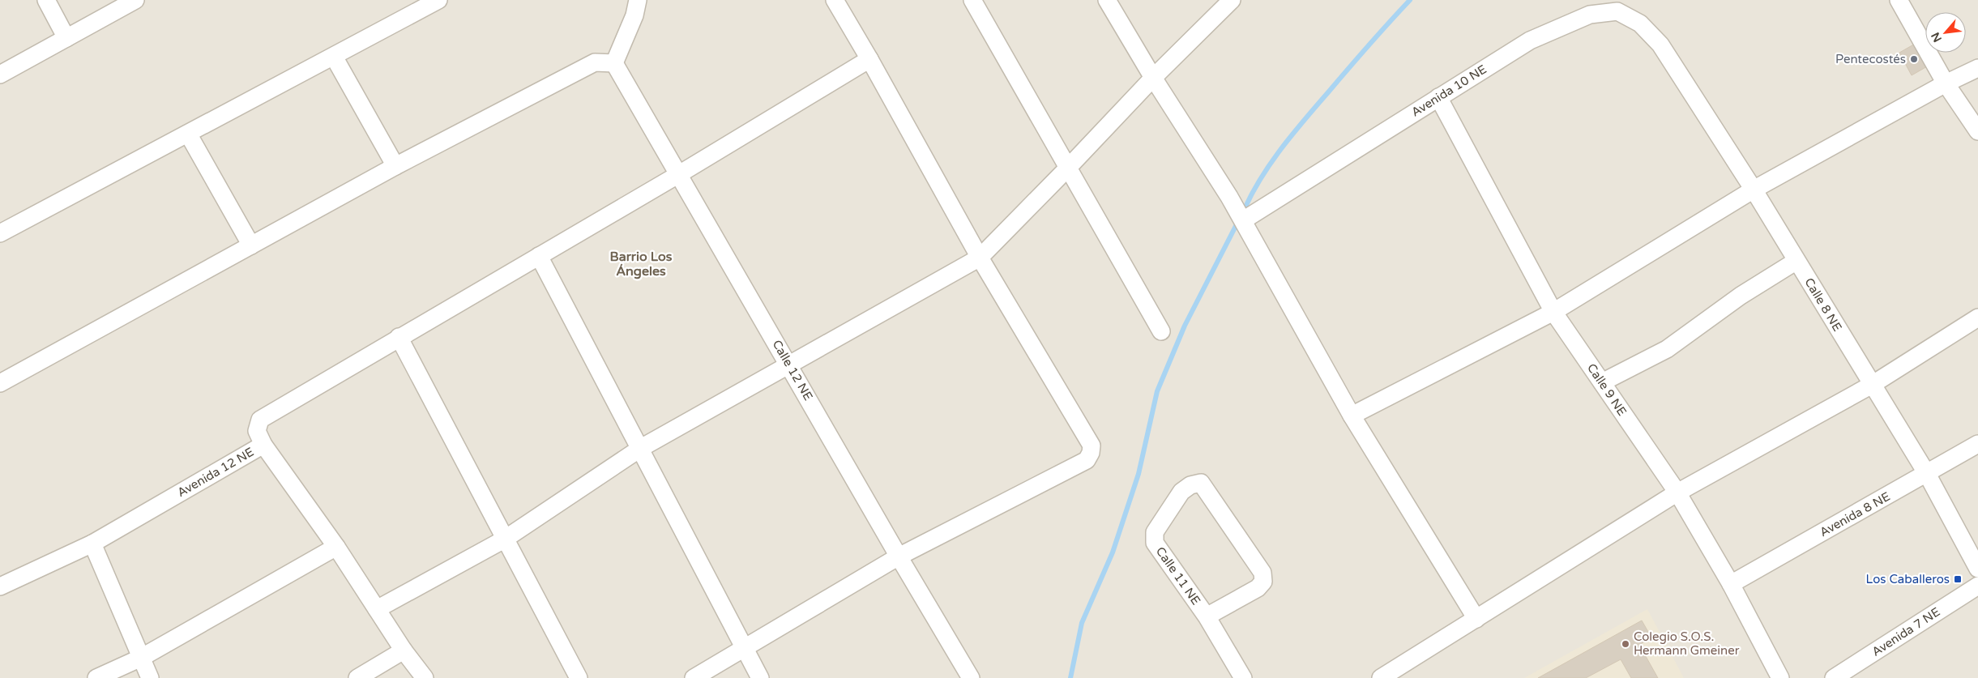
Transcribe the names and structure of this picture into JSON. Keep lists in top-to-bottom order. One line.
{"streets":{"street":["Avenida 10 NE","Calle 8 NE","Calle 12 NE","Calle 9 NE","Avenida 12 NE","Avenida 8 NE","Calle 11 NE","Avenida 7 NE"]},"crossings":[["Avenida 10 NE","Calle 8 NE"],["Avenida 10 NE","Calle 9 NE"],["Calle 8 NE","Avenida 8 NE"],["Calle 12 NE","Avenida 12 NE"],["Calle 9 NE","Avenida 8 NE"]],"districts":["Barrio Los Ángeles"],"places":{"other":["Pentecostés","Colegio S.O.S. Hermann Gmeiner"],"transit":["Los Caballeros"]},"north":"bottom left"}
